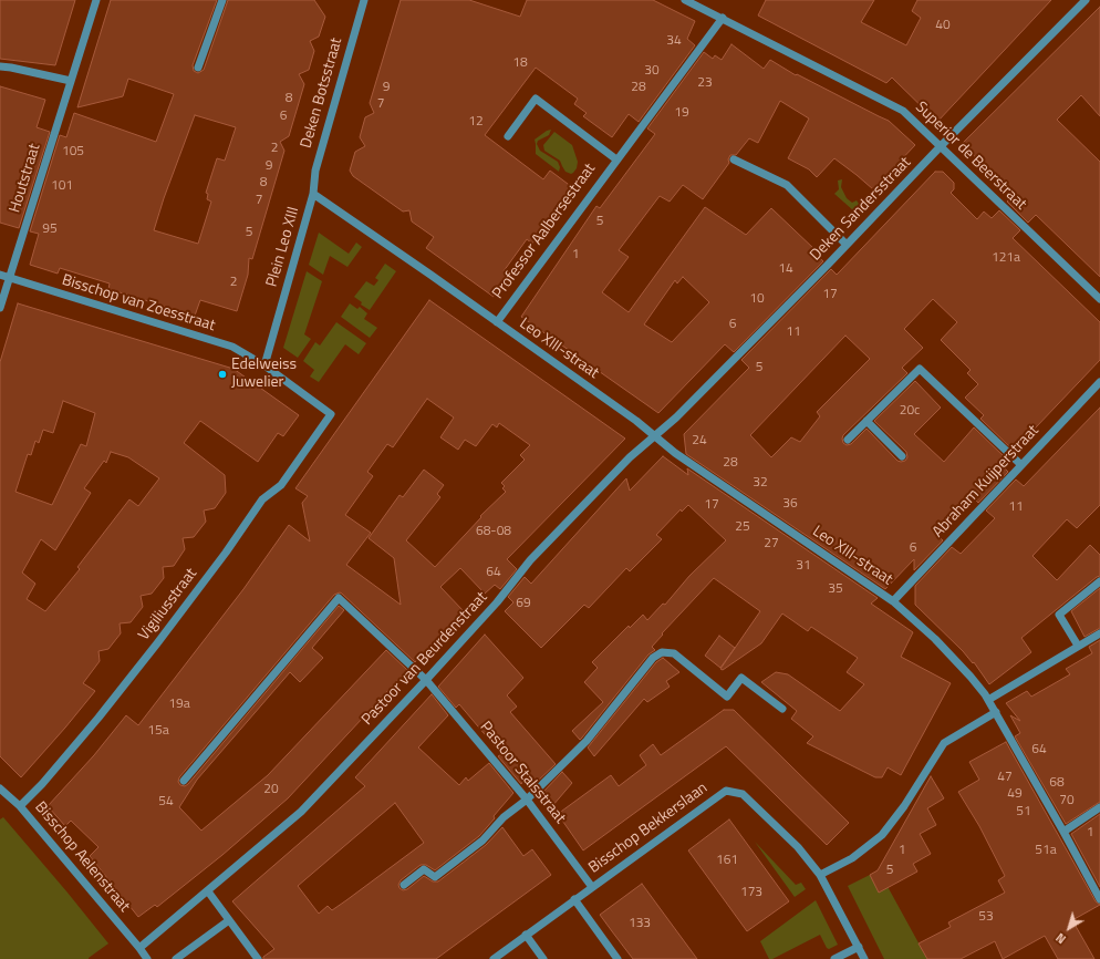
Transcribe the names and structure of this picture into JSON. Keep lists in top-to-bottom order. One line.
{"streets":{"street":["Deken Botsstraat","Superior de Beerstraat","Houtstraat","Deken Sandersstraat","Professor Aalbersestraat","Plein Leo XIII","Bisschop van Zoesstraat","Leo XIII-straat","Abraham Kuijperstraat","Vigiliusstraat","Pastoor van Beurdenstraat","Pastoor Stalsstraat","Bisschop Bekkerslaan","Bisschop Aelenstraat"]},"crossings":[["Deken Botsstraat","Plein Leo XIII"],["Superior de Beerstraat","Deken Sandersstraat"],["Superior de Beerstraat","Professor Aalbersestraat"],["Houtstraat","Bisschop van Zoesstraat"],["Deken Sandersstraat","Leo XIII-straat"],["Deken Sandersstraat","Pastoor van Beurdenstraat"],["Professor Aalbersestraat","Leo XIII-straat"],["Plein Leo XIII","Bisschop van Zoesstraat"],["Plein Leo XIII","Leo XIII-straat"],["Plein Leo XIII","Vigiliusstraat"],["Bisschop van Zoesstraat","Vigiliusstraat"],["Leo XIII-straat","Abraham Kuijperstraat"],["Leo XIII-straat","Pastoor van Beurdenstraat"],["Vigiliusstraat","Bisschop Aelenstraat"],["Pastoor van Beurdenstraat","Pastoor Stalsstraat"],["Pastoor van Beurdenstraat","Bisschop Aelenstraat"],["Pastoor Stalsstraat","Bisschop Bekkerslaan"]],"places":["Edelweiss Juwelier"],"house_numbers":["40","34","18","30","23","9","28","8","7","19","6","12","2","105","9","8","101","7","5","95","5","1","121a","14","2","17","10","6","11","5","20c","24","28","32","36","17","11","25","68-08","27","6","31","64","35","69","19a","15a","64","47","68","20","49","70","54","51","1","1","51a","161","5","173","53","133"],"north":"bottom left"}
